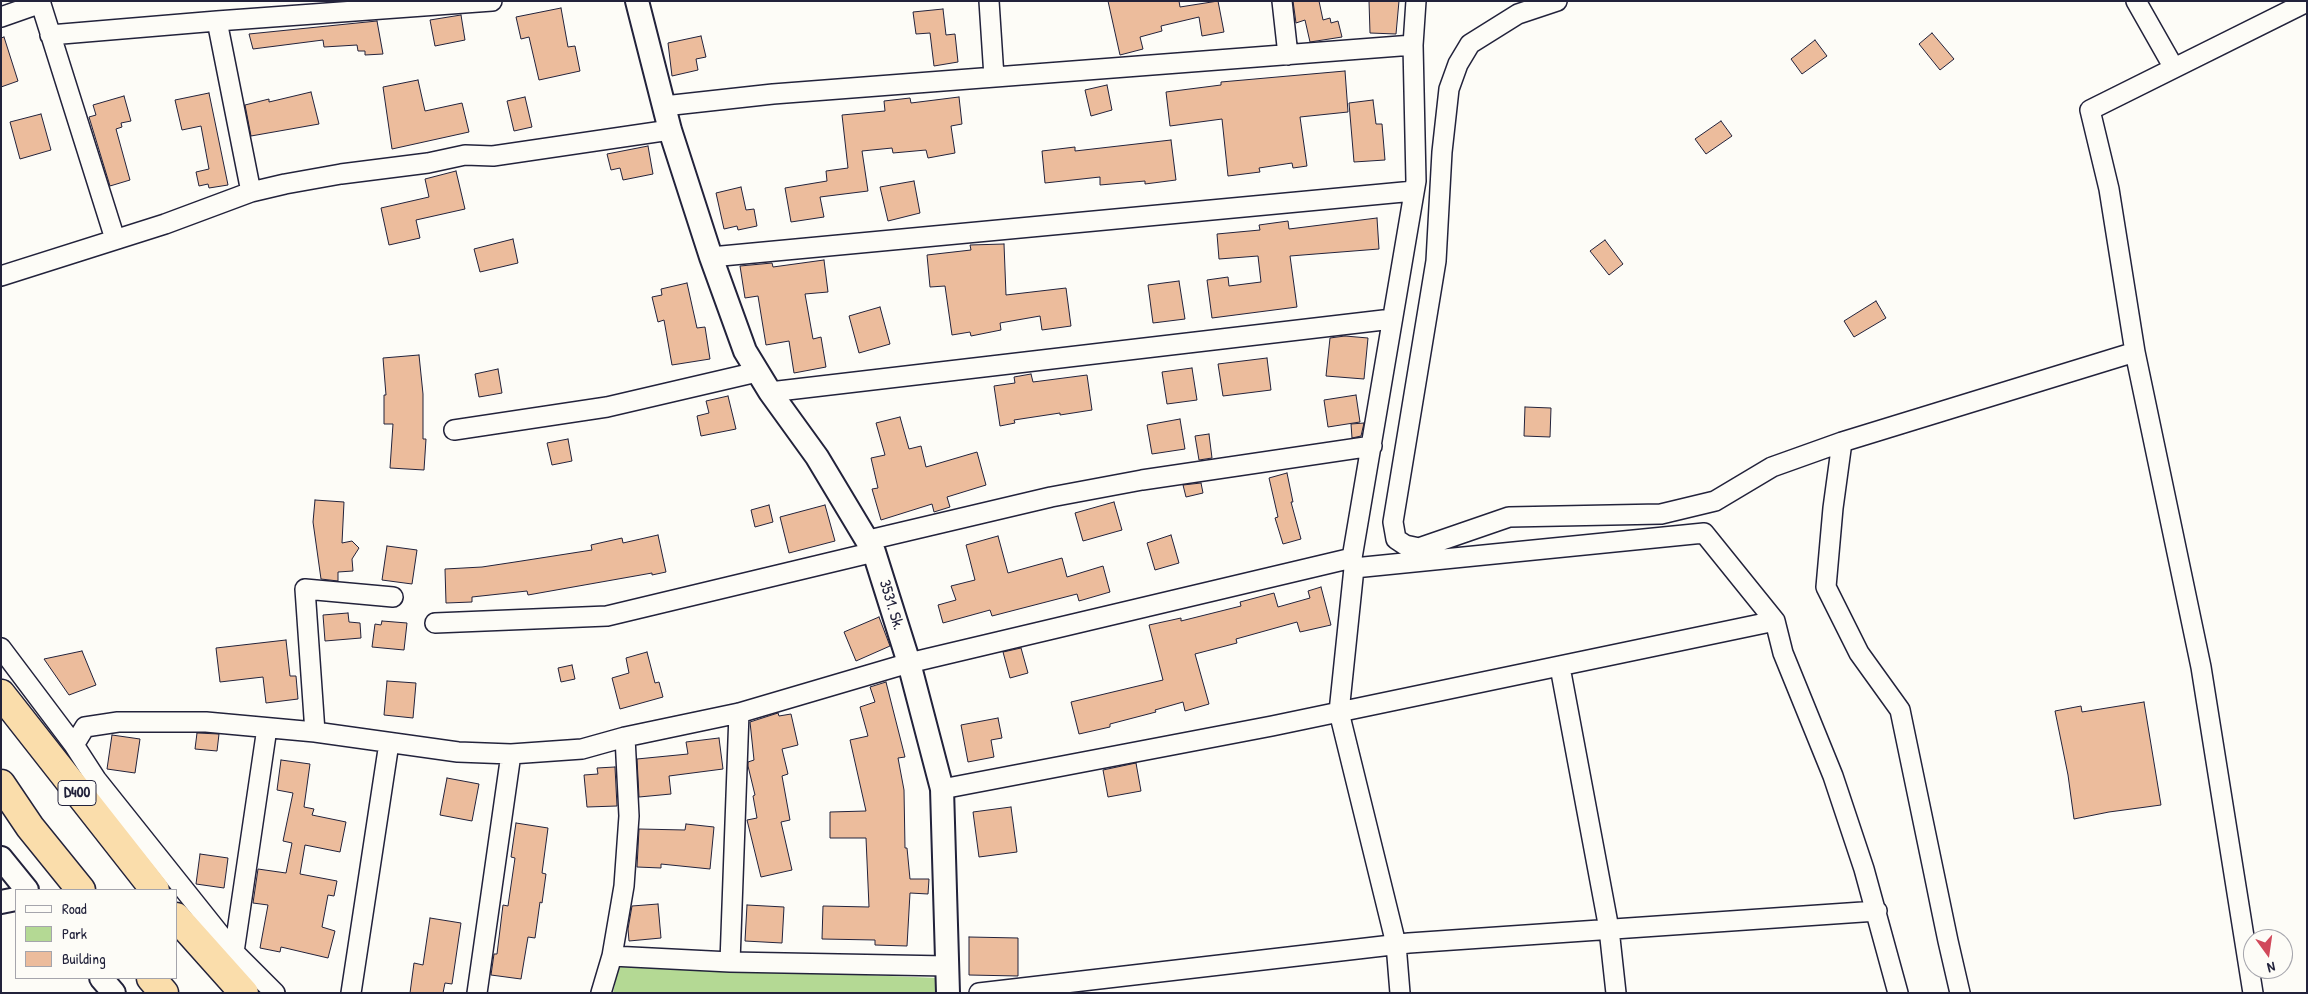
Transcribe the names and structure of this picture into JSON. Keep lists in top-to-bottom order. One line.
{"streets":{"highway":["D400"],"street":["3531. Sk."]},"legend":["Road","Park","Building"],"north":"bottom"}
